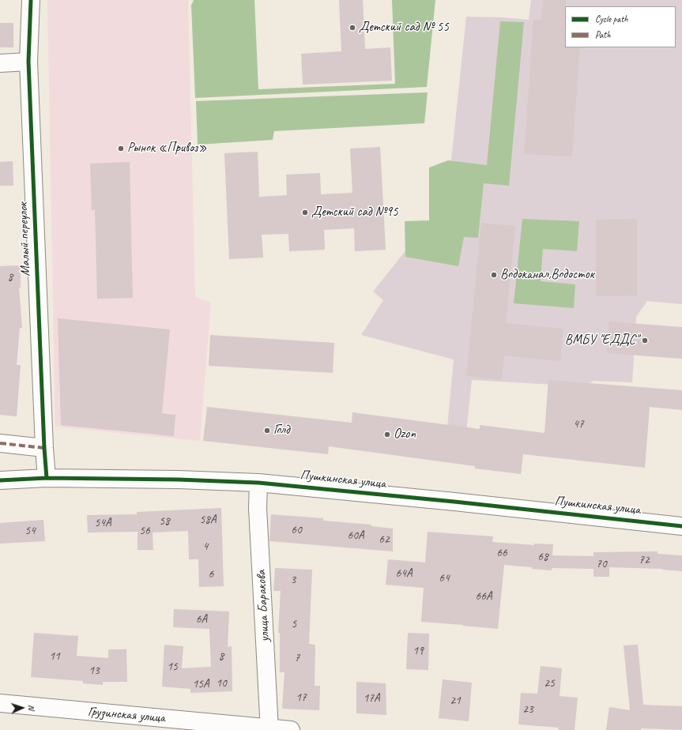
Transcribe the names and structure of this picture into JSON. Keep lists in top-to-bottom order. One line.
{"streets":{"street":["Малый переулок","Пушкинская улица","улица Баракова","Грузинская улица"]},"crossings":[["Малый переулок","Пушкинская улица"],["Пушкинская улица","улица Баракова"],["улица Баракова","Грузинская улица"]],"places":["Детский сад № 55","Рынок «Привоз»","Детский сад №95","Водоканал,Водосток","ВМБУ \"ЕДДС\"","Голд","Ozon"],"house_numbers":["8","47","58А","58","54А","60","54","56","60А","62","4","66","68","72","70","64А","6","64","3","66А","6А","5","19","11","8","7","15","13","10","25","15А","17","17А","21","23"],"legend":["Cycle path","Path"],"north":"right"}
